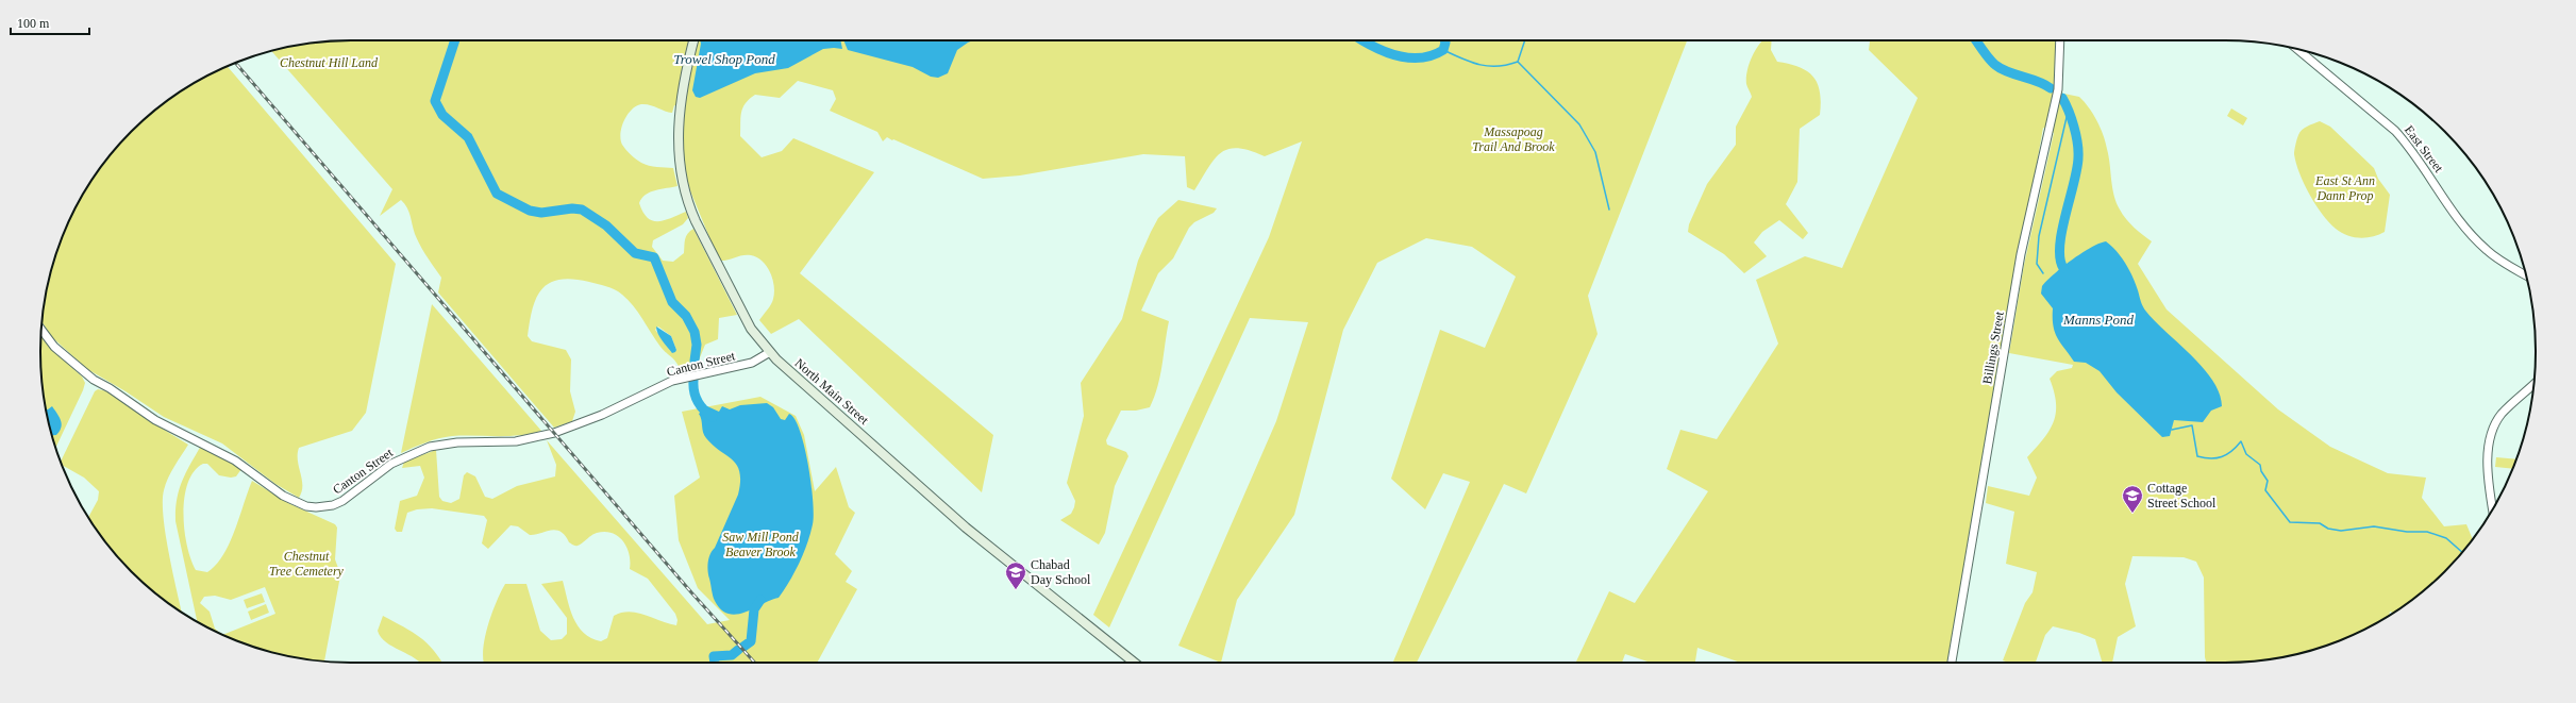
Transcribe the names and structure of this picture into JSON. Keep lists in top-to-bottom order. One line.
{"streets":{"main road":["North Main Street"],"street":["East Street","Billings Street","Canton Street"]},"crossings":[["Canton Street","North Main Street"]],"water":["Trowel Shop Pond","Manns Pond"],"parks":["Chestnut Hill Land","Massapoag Trail And Brook","East St Ann Dann Prop","Saw Mill Pond Beaver Brook","Chestnut Tree Cemetery"],"places":{"school or university":["Cottage Street School","Chabad Day School"]},"scale_bar":"100 m"}
